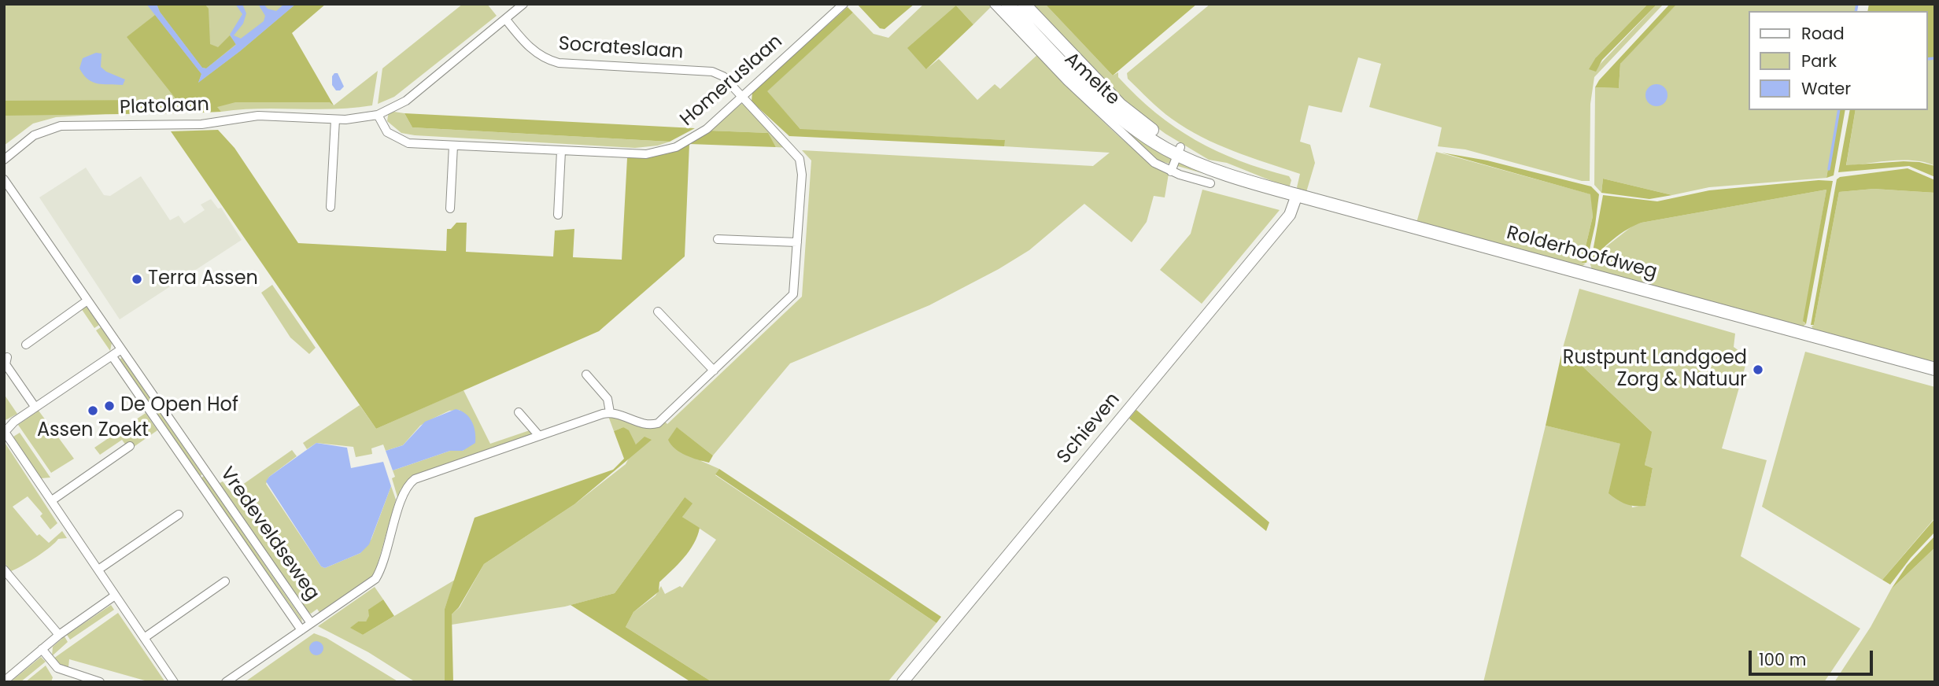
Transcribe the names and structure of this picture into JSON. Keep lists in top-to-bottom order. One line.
{"streets":{"main road":["Rolderhoofdweg"],"street":["Socrateslaan","Amelte","Homeruslaan","Platolaan","Schieven","Vredeveldseweg"]},"crossings":[["Socrateslaan","Homeruslaan"],["Socrateslaan","Platolaan"],["Homeruslaan","Platolaan"],["Rolderhoofdweg","Schieven"]],"places":["Terra Assen","Rustpunt Landgoed Zorg & Natuur","De Open Hof","Assen Zoekt"],"legend":["Road","Park","Water"],"scale_bar":"100 m"}
